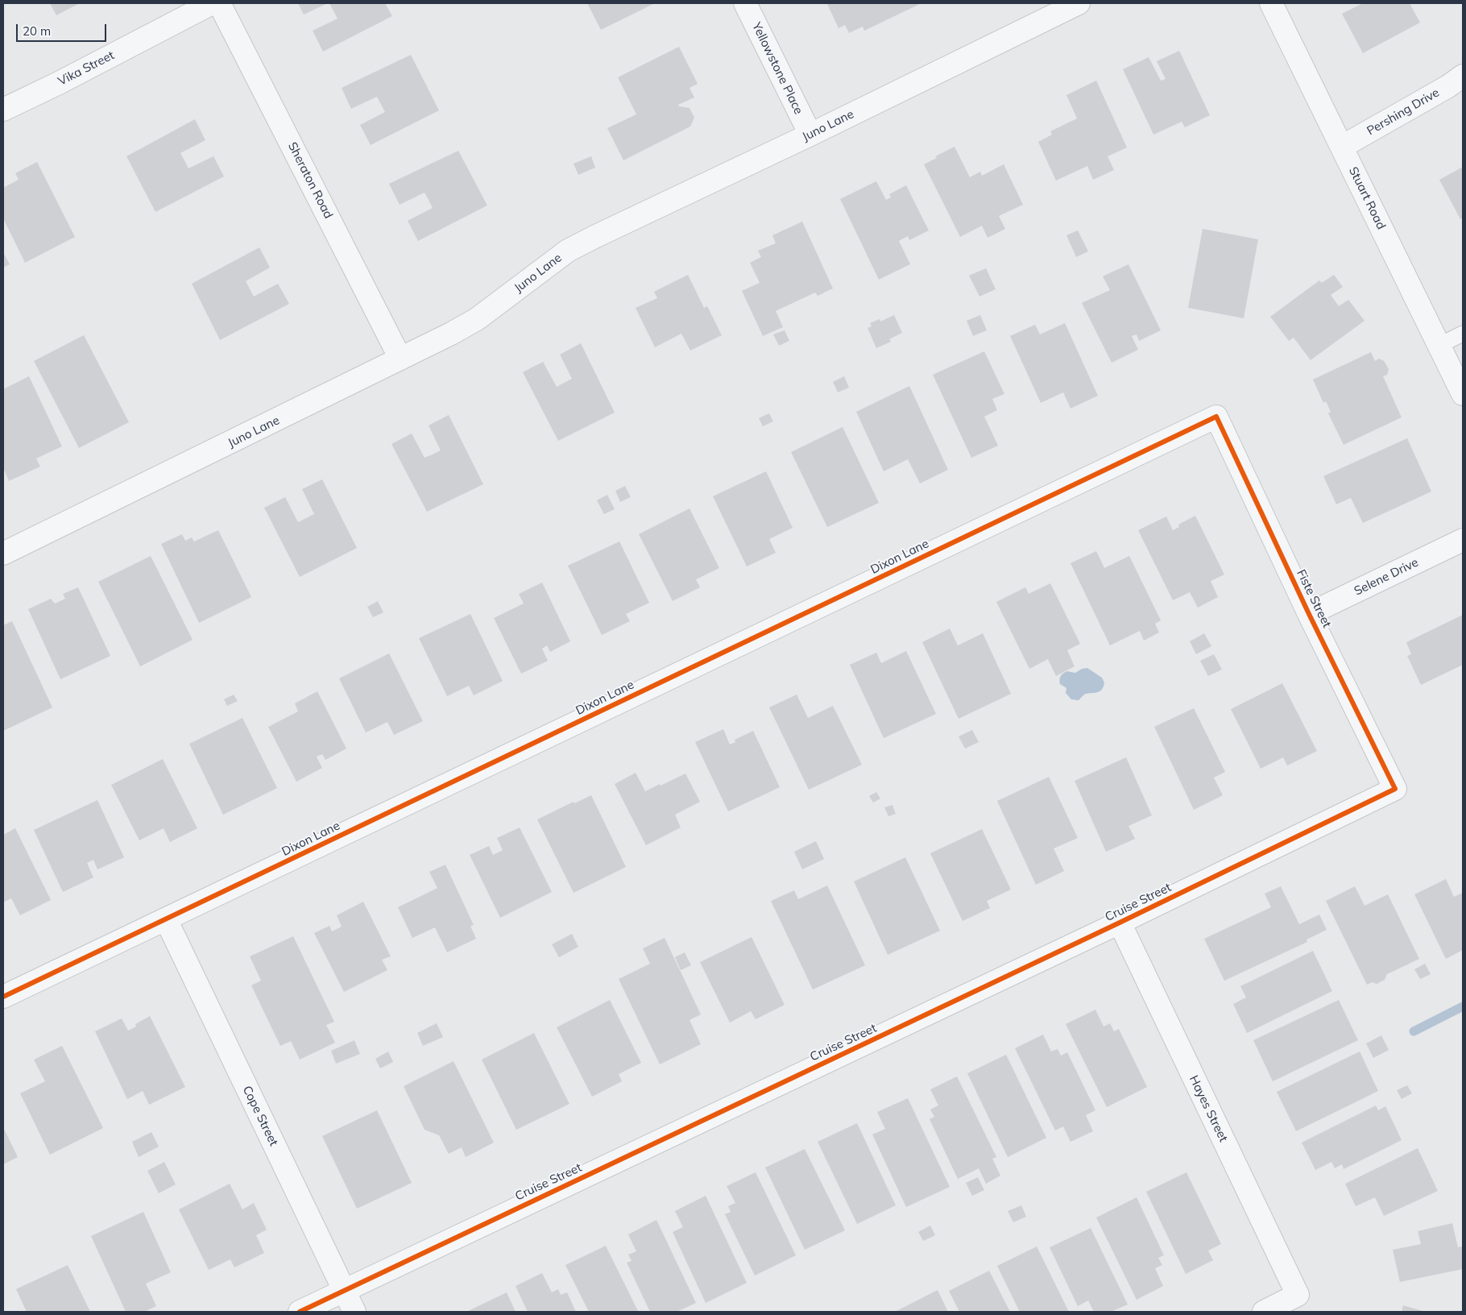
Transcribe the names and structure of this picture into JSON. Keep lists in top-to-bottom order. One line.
{"streets":{"street":["Vika Street","Yellowstone Place","Pershing Drive","Juno Lane","Sheraton Road","Stuart Road","Dixon Lane","Selene Drive","Fiste Street","Cruise Street","Hayes Street","Cope Street"]},"crossings":[["Yellowstone Place","Juno Lane"],["Pershing Drive","Stuart Road"],["Juno Lane","Sheraton Road"],["Dixon Lane","Fiste Street"],["Dixon Lane","Cope Street"],["Selene Drive","Fiste Street"],["Fiste Street","Cruise Street"],["Cruise Street","Hayes Street"],["Cruise Street","Cope Street"]],"scale_bar":"20 m"}
